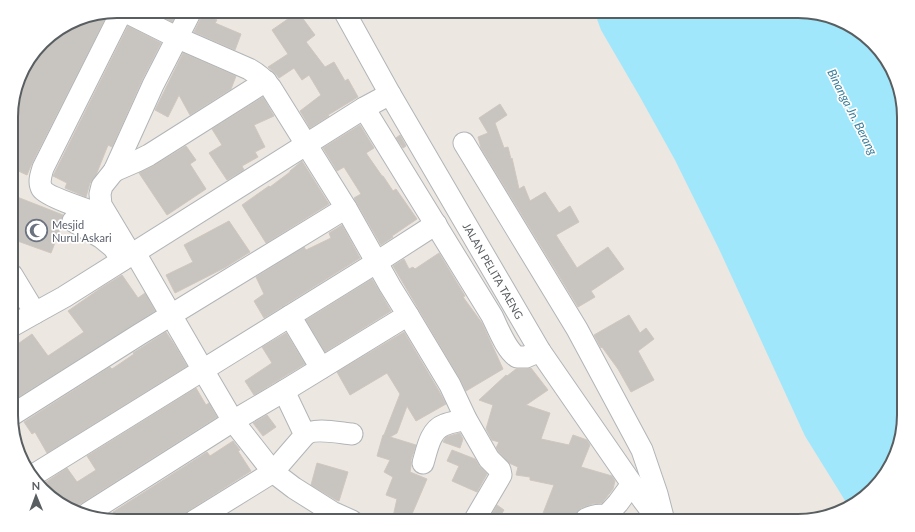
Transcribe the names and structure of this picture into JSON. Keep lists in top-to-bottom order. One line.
{"streets":{"street":["JALAN PELITA TAENG"]},"water":["Binanga Jn. Berang"],"places":{"mosque":["Mesjid Nurul Askari"]},"north":"top"}
